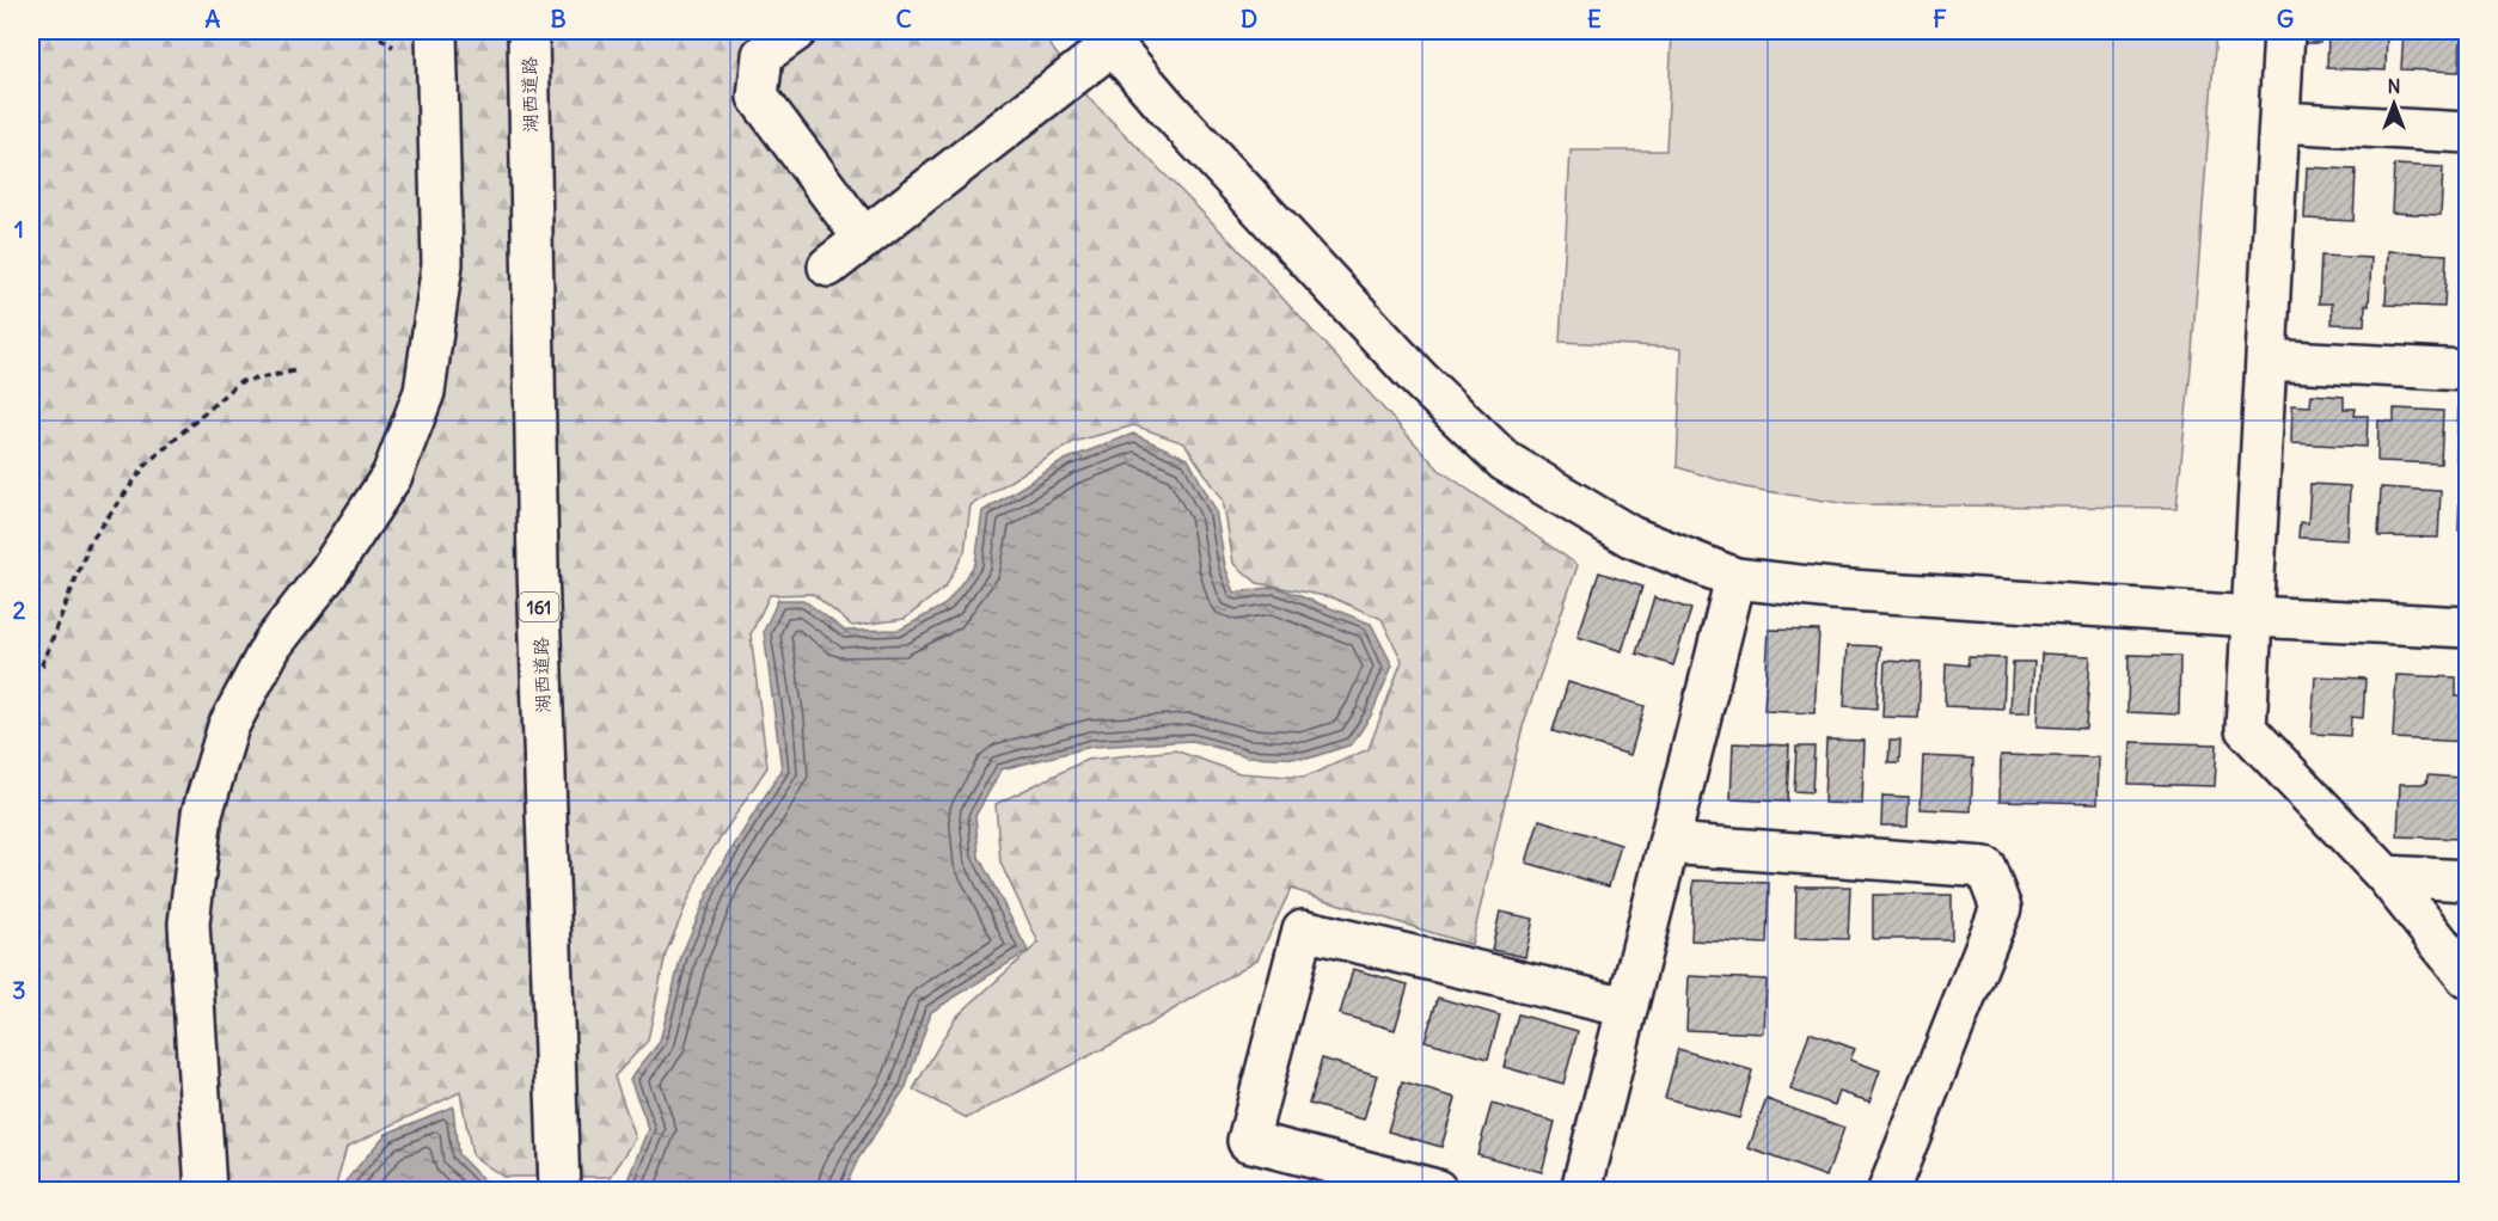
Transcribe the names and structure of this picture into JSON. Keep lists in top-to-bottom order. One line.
{"streets":{"main road":["湖西道路","161"]},"north":"top","grid":{"columns":["A","B","C","D","E","F","G"],"rows":["1","2","3"]}}
